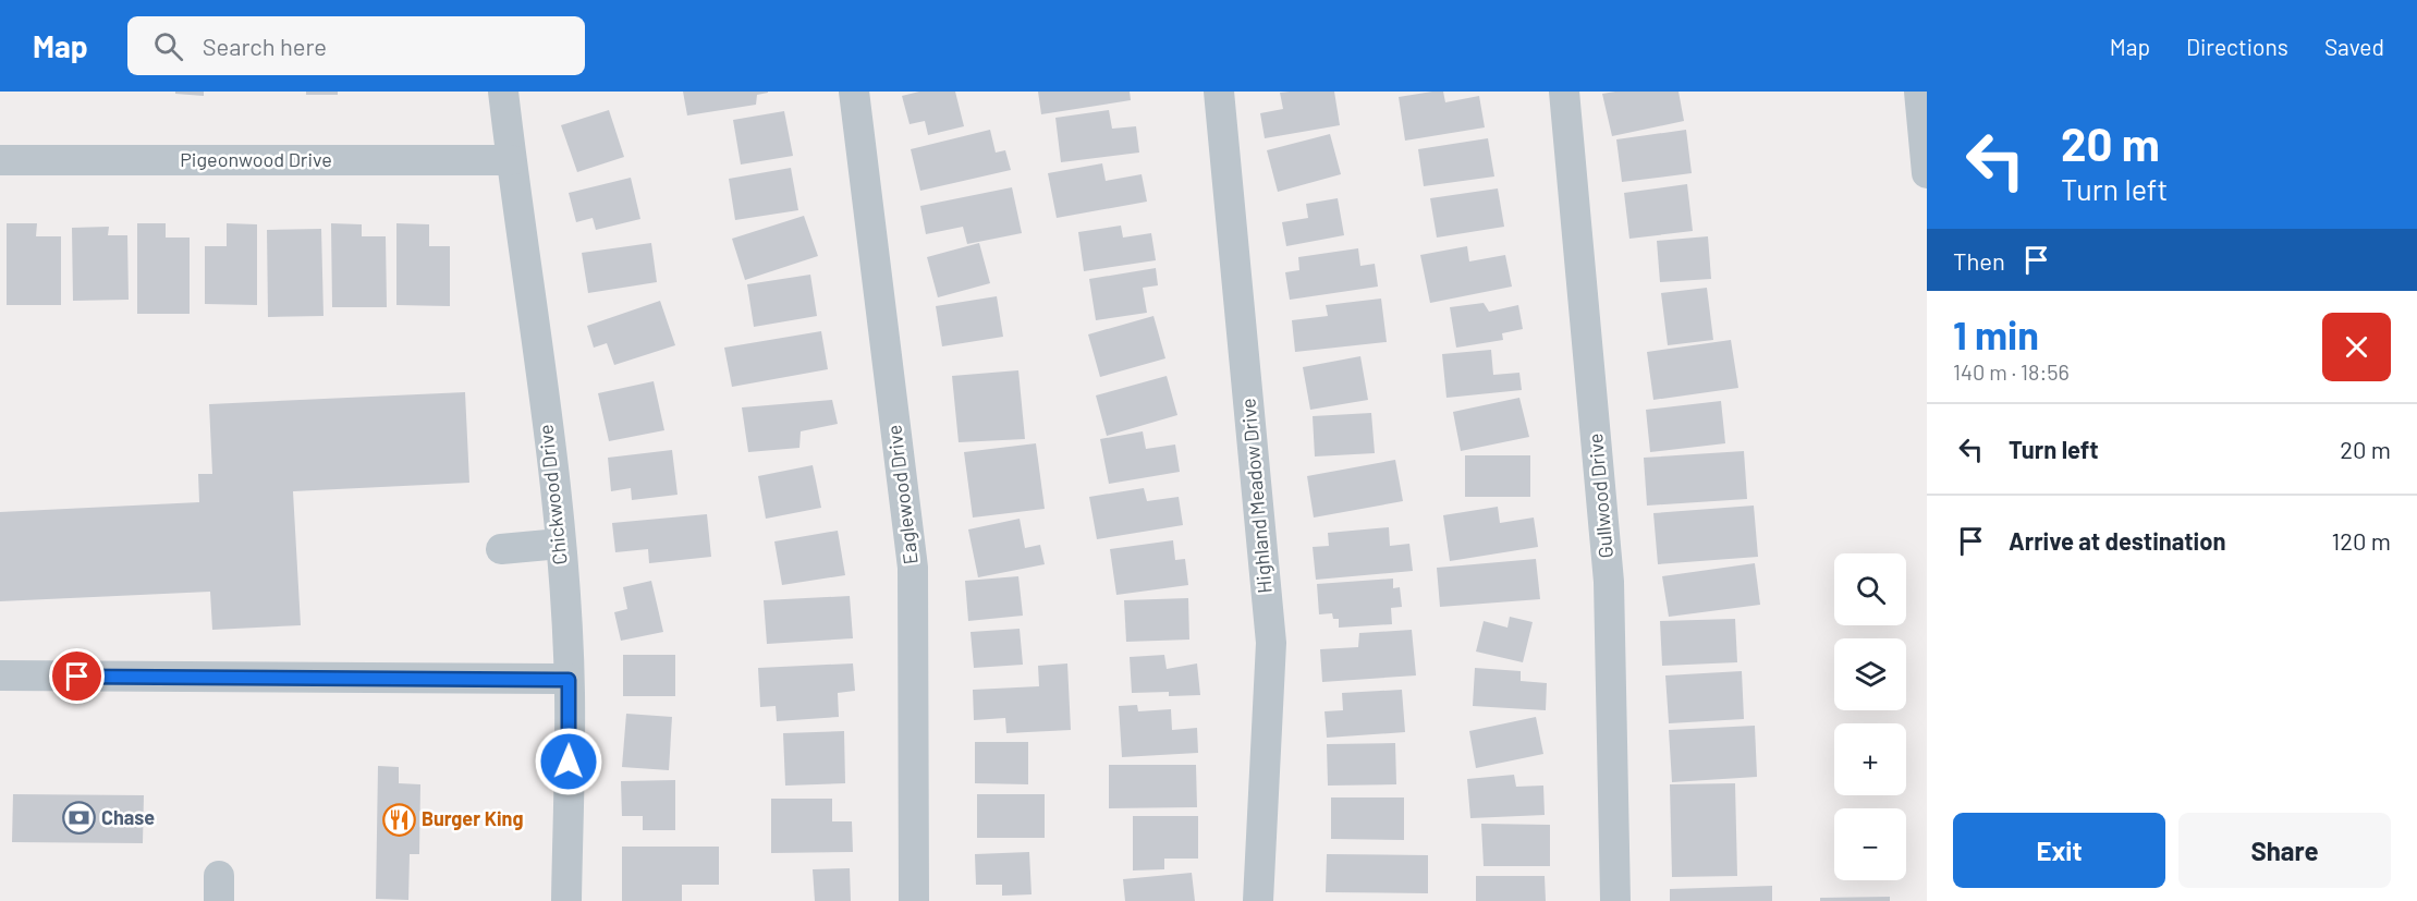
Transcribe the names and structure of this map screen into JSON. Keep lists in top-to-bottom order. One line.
{"streets":{"street":["Pigeonwood Drive","Chickwood Drive","Eaglewood Drive","Highland Meadow Drive","Gullwood Drive"]},"crossings":[["Pigeonwood Drive","Chickwood Drive"]],"places":{"bank":["Chase"],"restaurant":["Burger King"]},"page":{"header":"Map","search":"Search here","nav":["Map","Directions","Saved"],"turn":["20 m","Turn left"],"then":"Then","heading":["1 min","140 m · 18:56"],"list":[{"name":"Turn left","value":"20 m"},{"name":"Arrive at destination","value":"120 m"}],"map_buttons":["+","−"],"buttons":["Exit","Share"]}}
